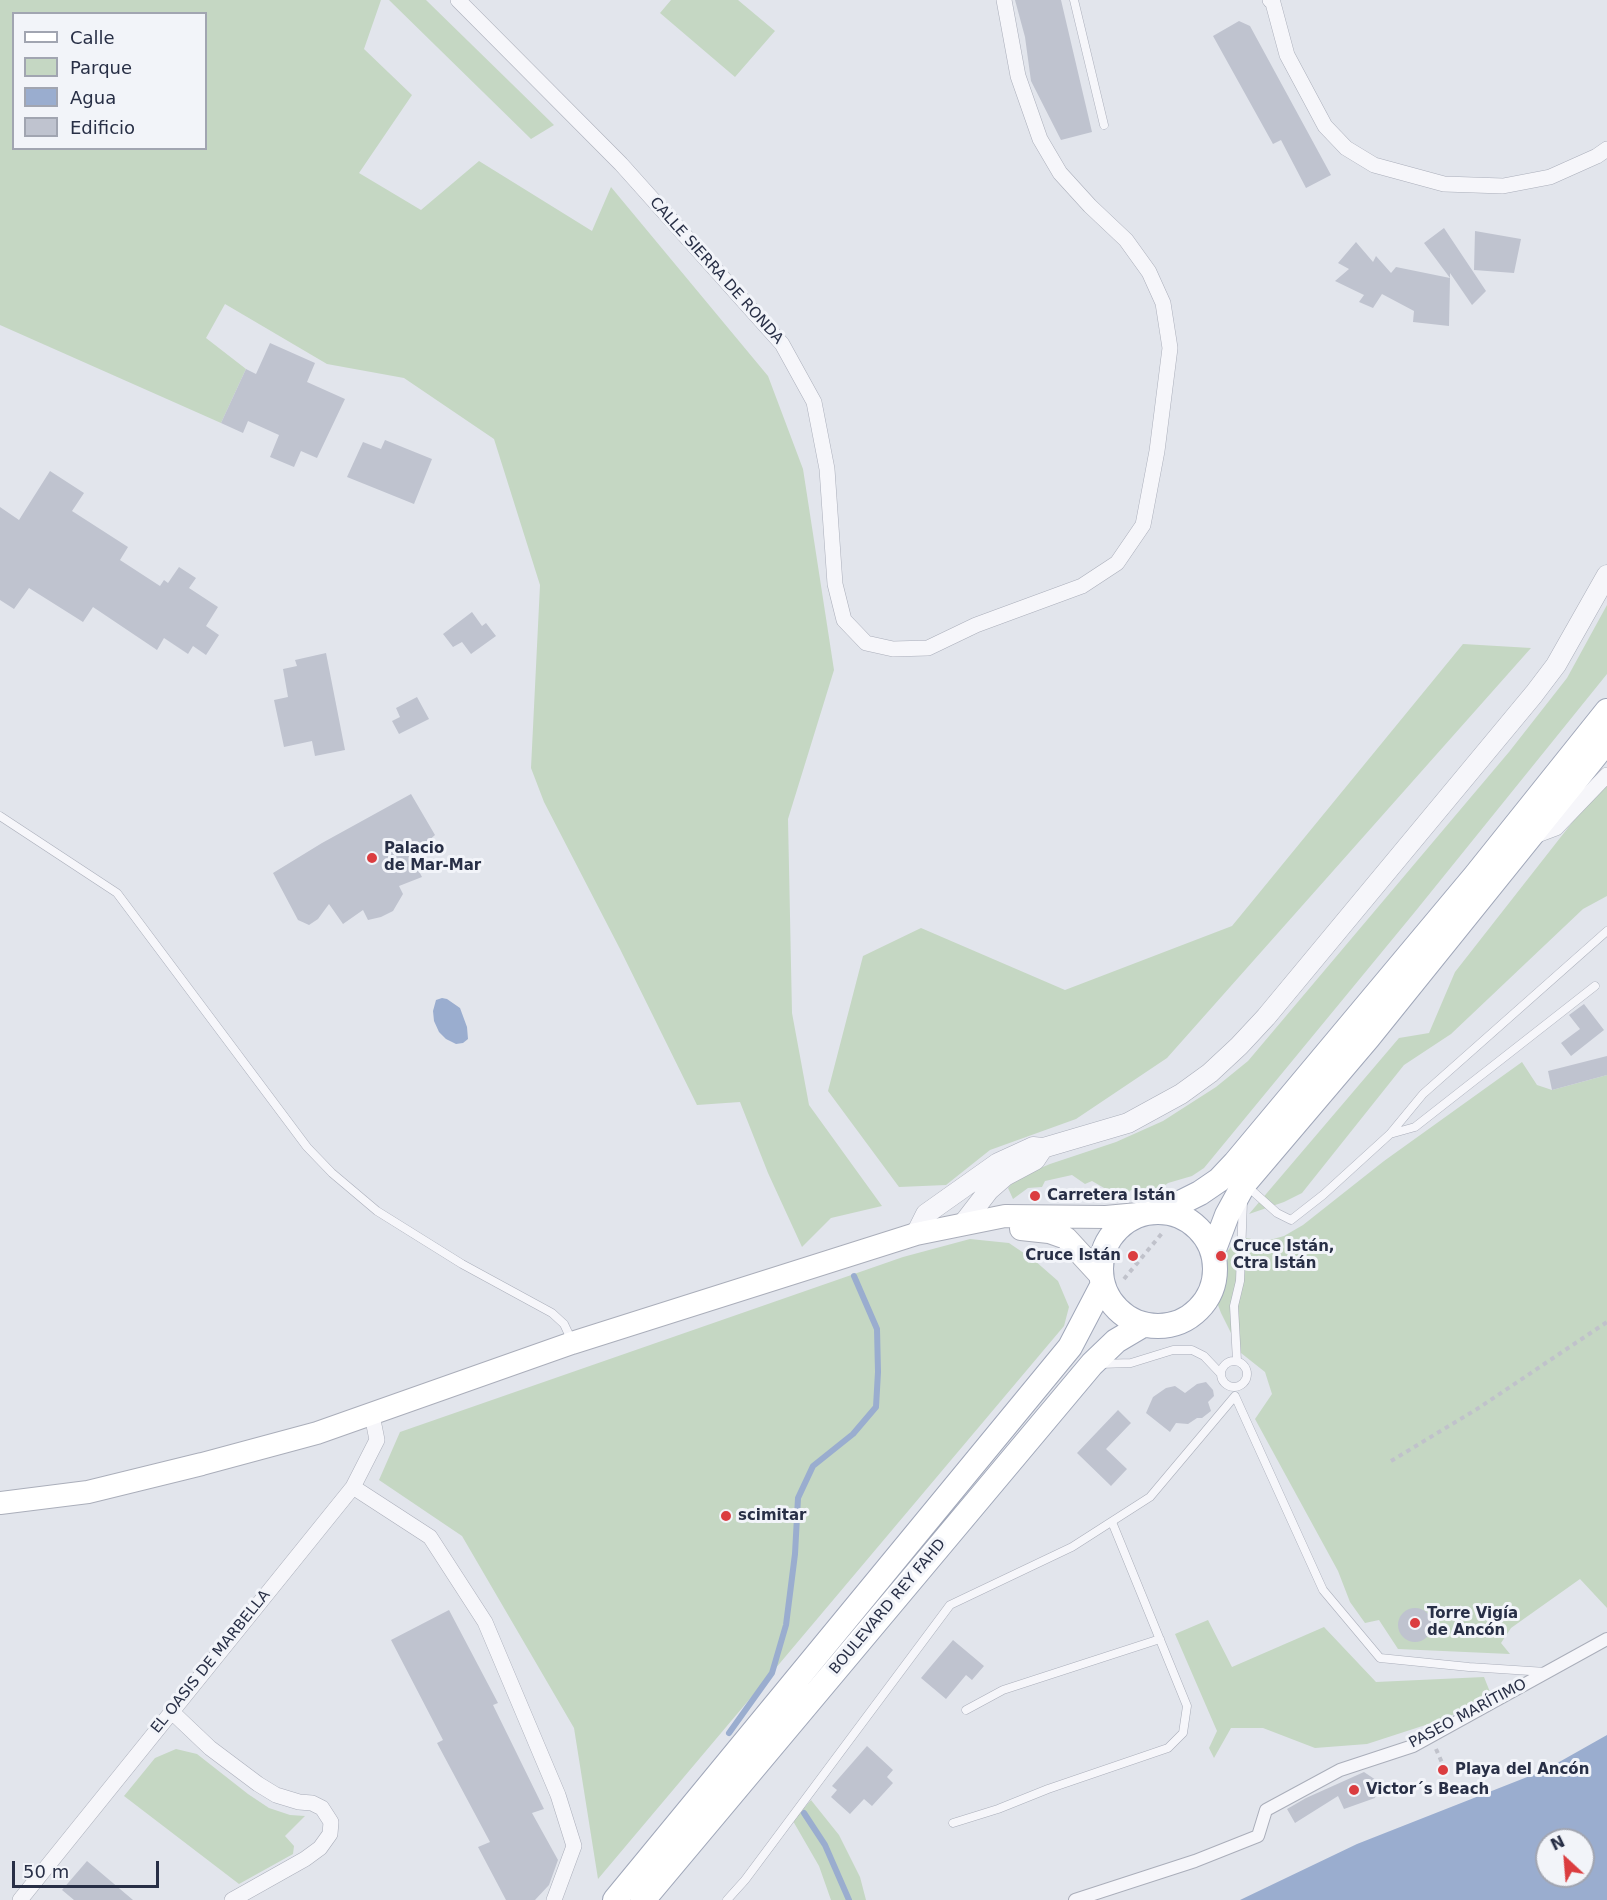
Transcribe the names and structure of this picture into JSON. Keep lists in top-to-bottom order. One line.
{"streets":{"main road":["BOULEVARD REY FAHD"],"street":["CALLE SIERRA DE RONDA","EL OASIS DE MARBELLA","PASEO MARÍTIMO"]},"places":["Palacio de Mar-Mar","Carretera Istán","Cruce Istán","Cruce Istán, Ctra Istán","scimitar","Torre Vigía de Ancón","Playa del Ancón","Victor´s Beach"],"legend":["Calle","Parque","Agua","Edificio"],"scale_bar":"50 m","north":"top left"}
